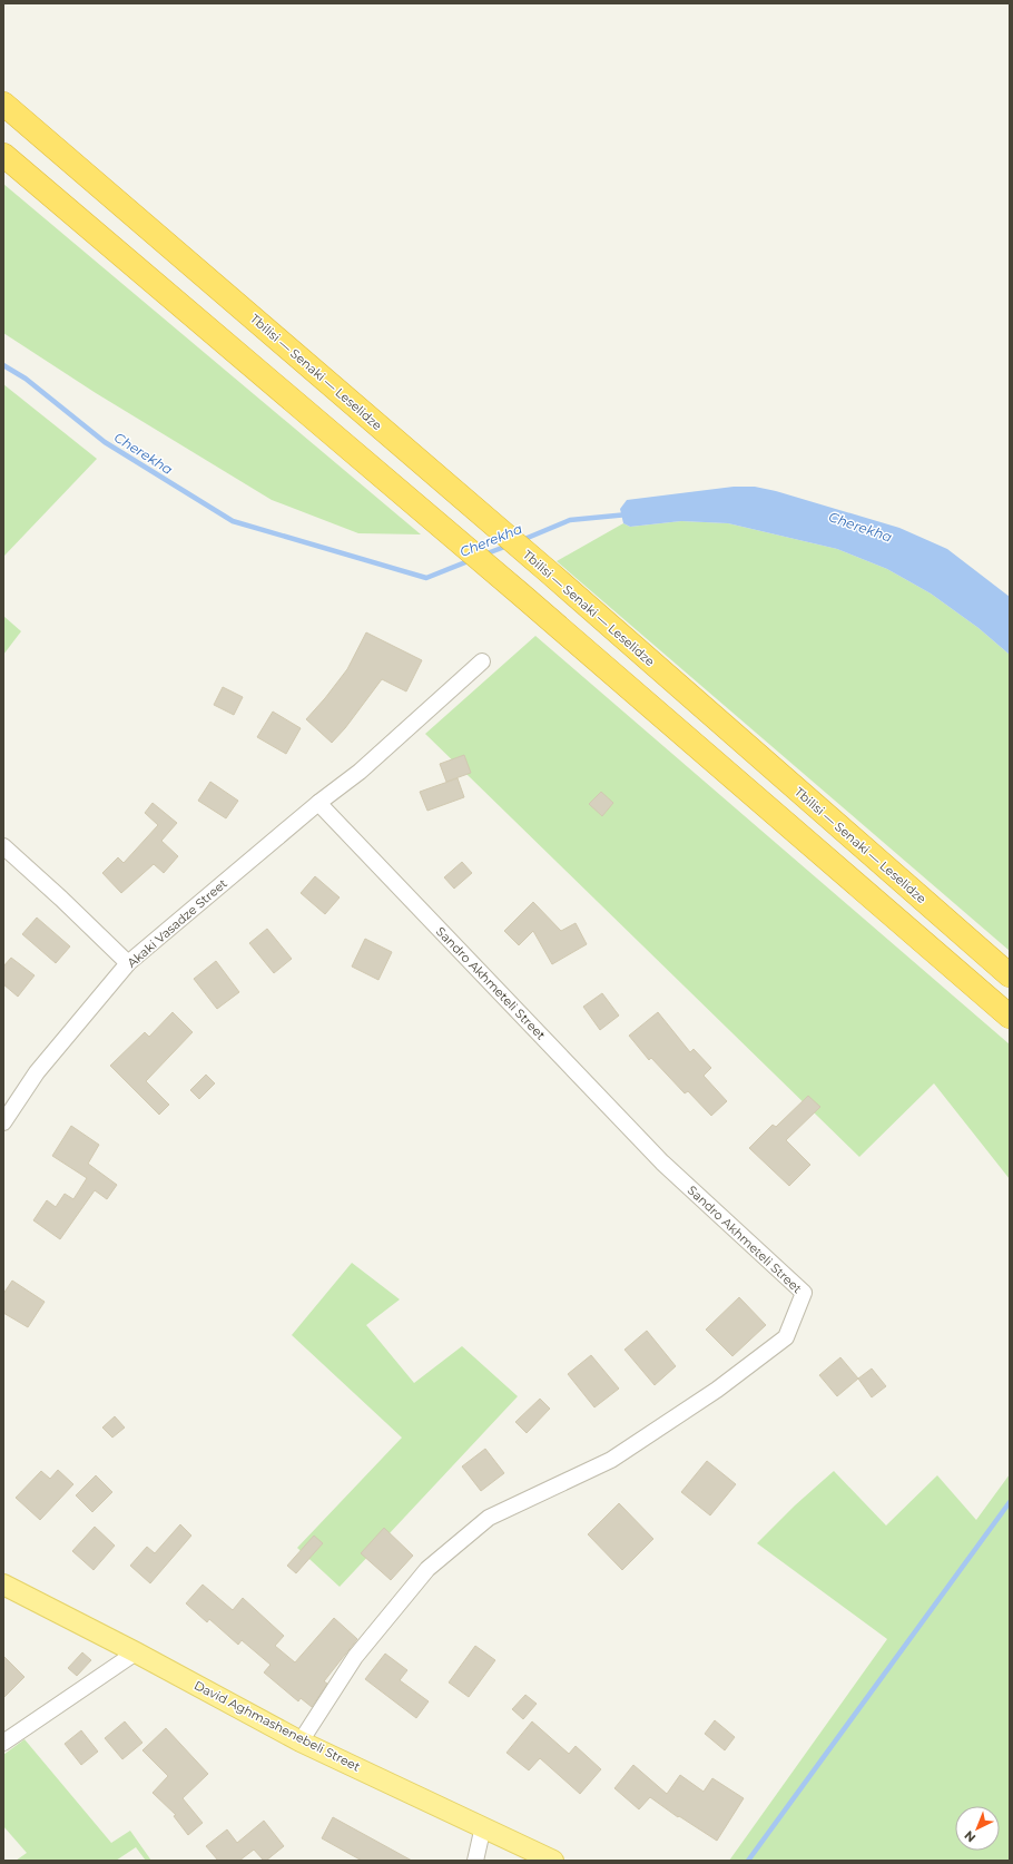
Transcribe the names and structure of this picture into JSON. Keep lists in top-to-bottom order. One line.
{"streets":{"highway":["Tbilisi — Senaki — Leselidze"],"main road":["David Aghmashenebeli Street"],"street":["Akaki Vasadze Street","Sandro Akhmeteli Street"]},"crossings":[["Akaki Vasadze Street","Sandro Akhmeteli Street"],["Sandro Akhmeteli Street","David Aghmashenebeli Street"]],"water":["Cherekha"],"north":"bottom left"}
